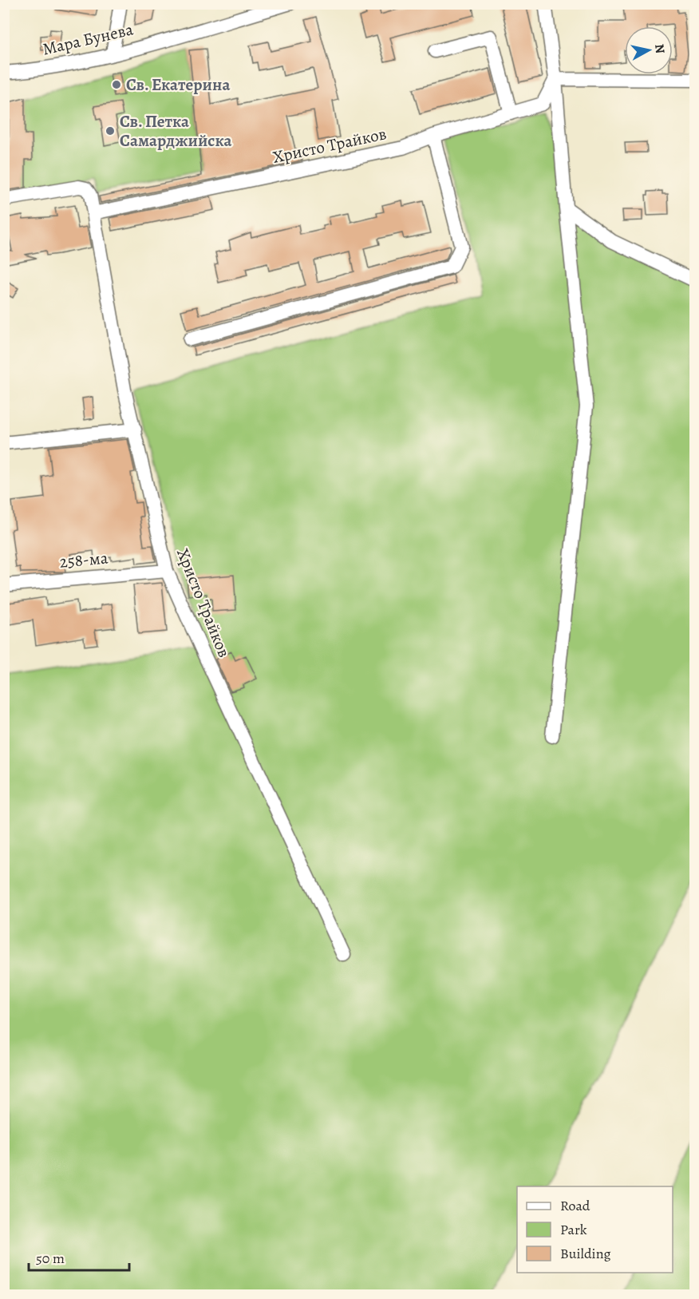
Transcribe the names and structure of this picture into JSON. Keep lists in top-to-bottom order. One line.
{"streets":{"street":["Мара Бунева","Христо Трайков","258-ма"]},"crossings":[["Христо Трайков","258-ма"]],"places":["Св. Екатерина","Св. Петка Самарджийска"],"legend":["Road","Park","Building"],"scale_bar":"50 m","north":"right"}
